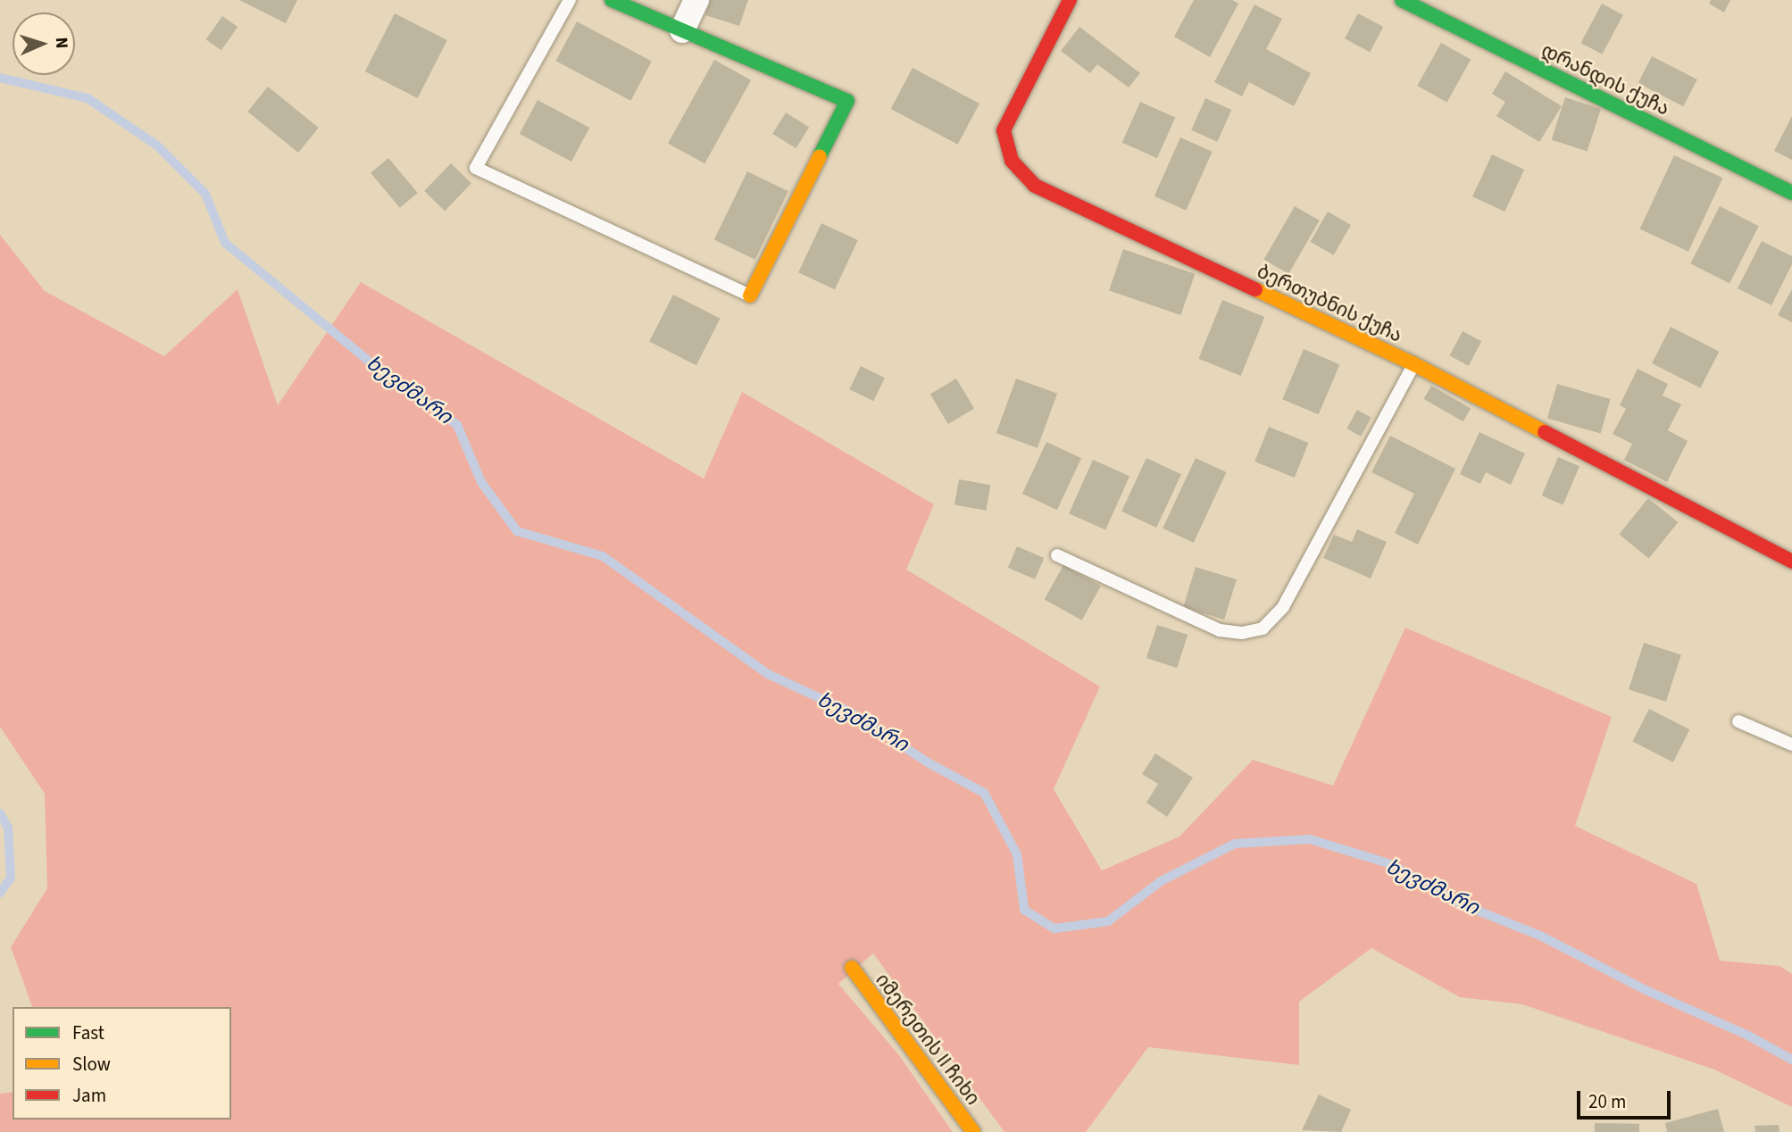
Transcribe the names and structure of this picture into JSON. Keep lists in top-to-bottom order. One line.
{"streets":{"street":["დრანდის ქუჩა","ბერთუბნის ქუჩა","იმერეთის II ჩიხი"]},"water":["ხევძმარი"],"legend":["Fast","Slow","Jam"],"scale_bar":"20 m","north":"right"}
